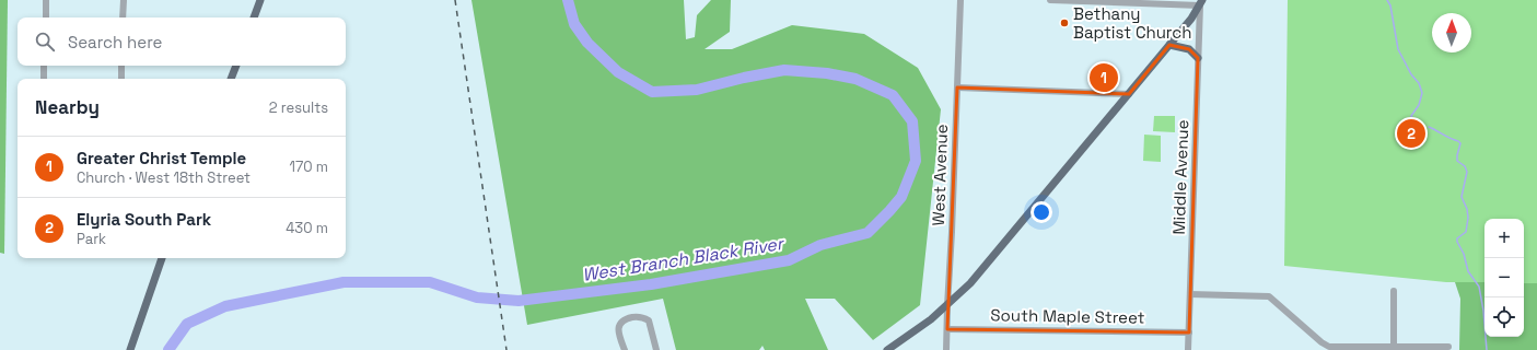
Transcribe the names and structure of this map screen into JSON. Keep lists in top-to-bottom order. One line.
{"streets":{"street":["West Avenue","Middle Avenue","South Maple Street"]},"crossings":[["West Avenue","South Maple Street"],["Middle Avenue","South Maple Street"]],"water":["West Branch Black River"],"places":["Bethany Baptist Church"],"north":"top","page":{"search":"Search here","pins":["1","2"],"heading":["Nearby","2 results"],"list":[{"mark":"1","name":"Greater Christ Temple","note":"Church · West 18th Street","value":"170 m"},{"mark":"2","name":"Elyria South Park","note":"Park","value":"430 m"}],"map_buttons":["+","−"]}}
